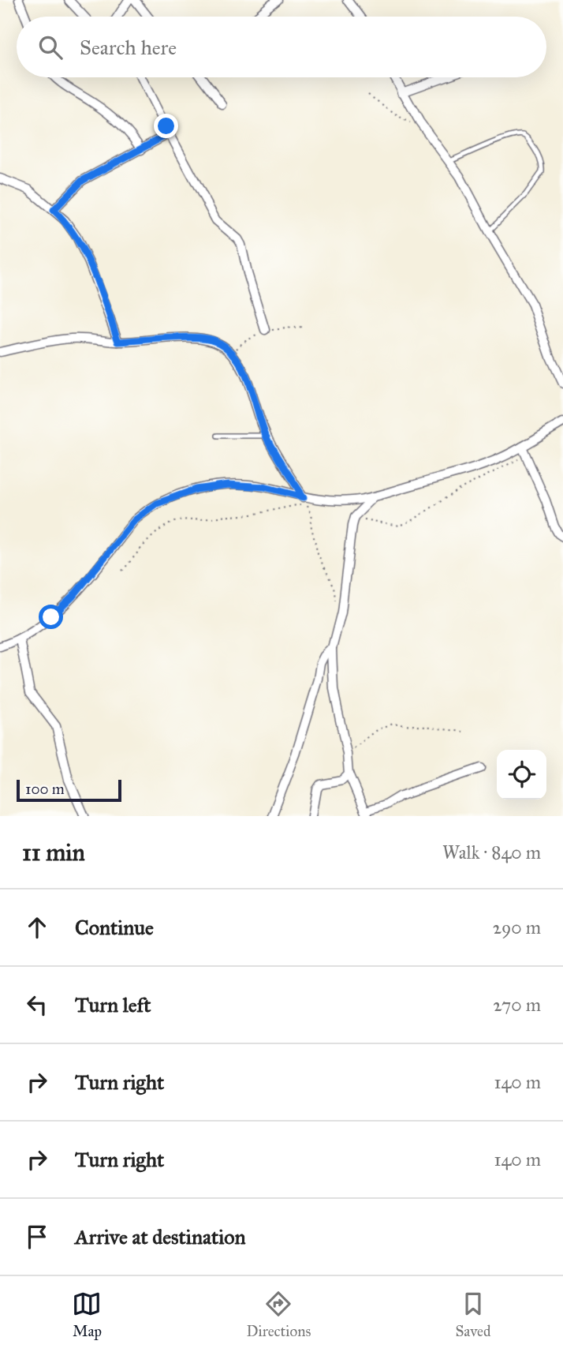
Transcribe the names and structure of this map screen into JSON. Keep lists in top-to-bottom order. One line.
{"scale_bar":"100 m","page":{"search":"Search here","scale":"100 m","heading":["11 min","Walk · 840 m"],"list":[["Continue","290 m"],["Turn left","270 m"],["Turn right","140 m"],["Turn right","140 m"],"Arrive at destination"],"nav":["Map","Directions","Saved"]}}
